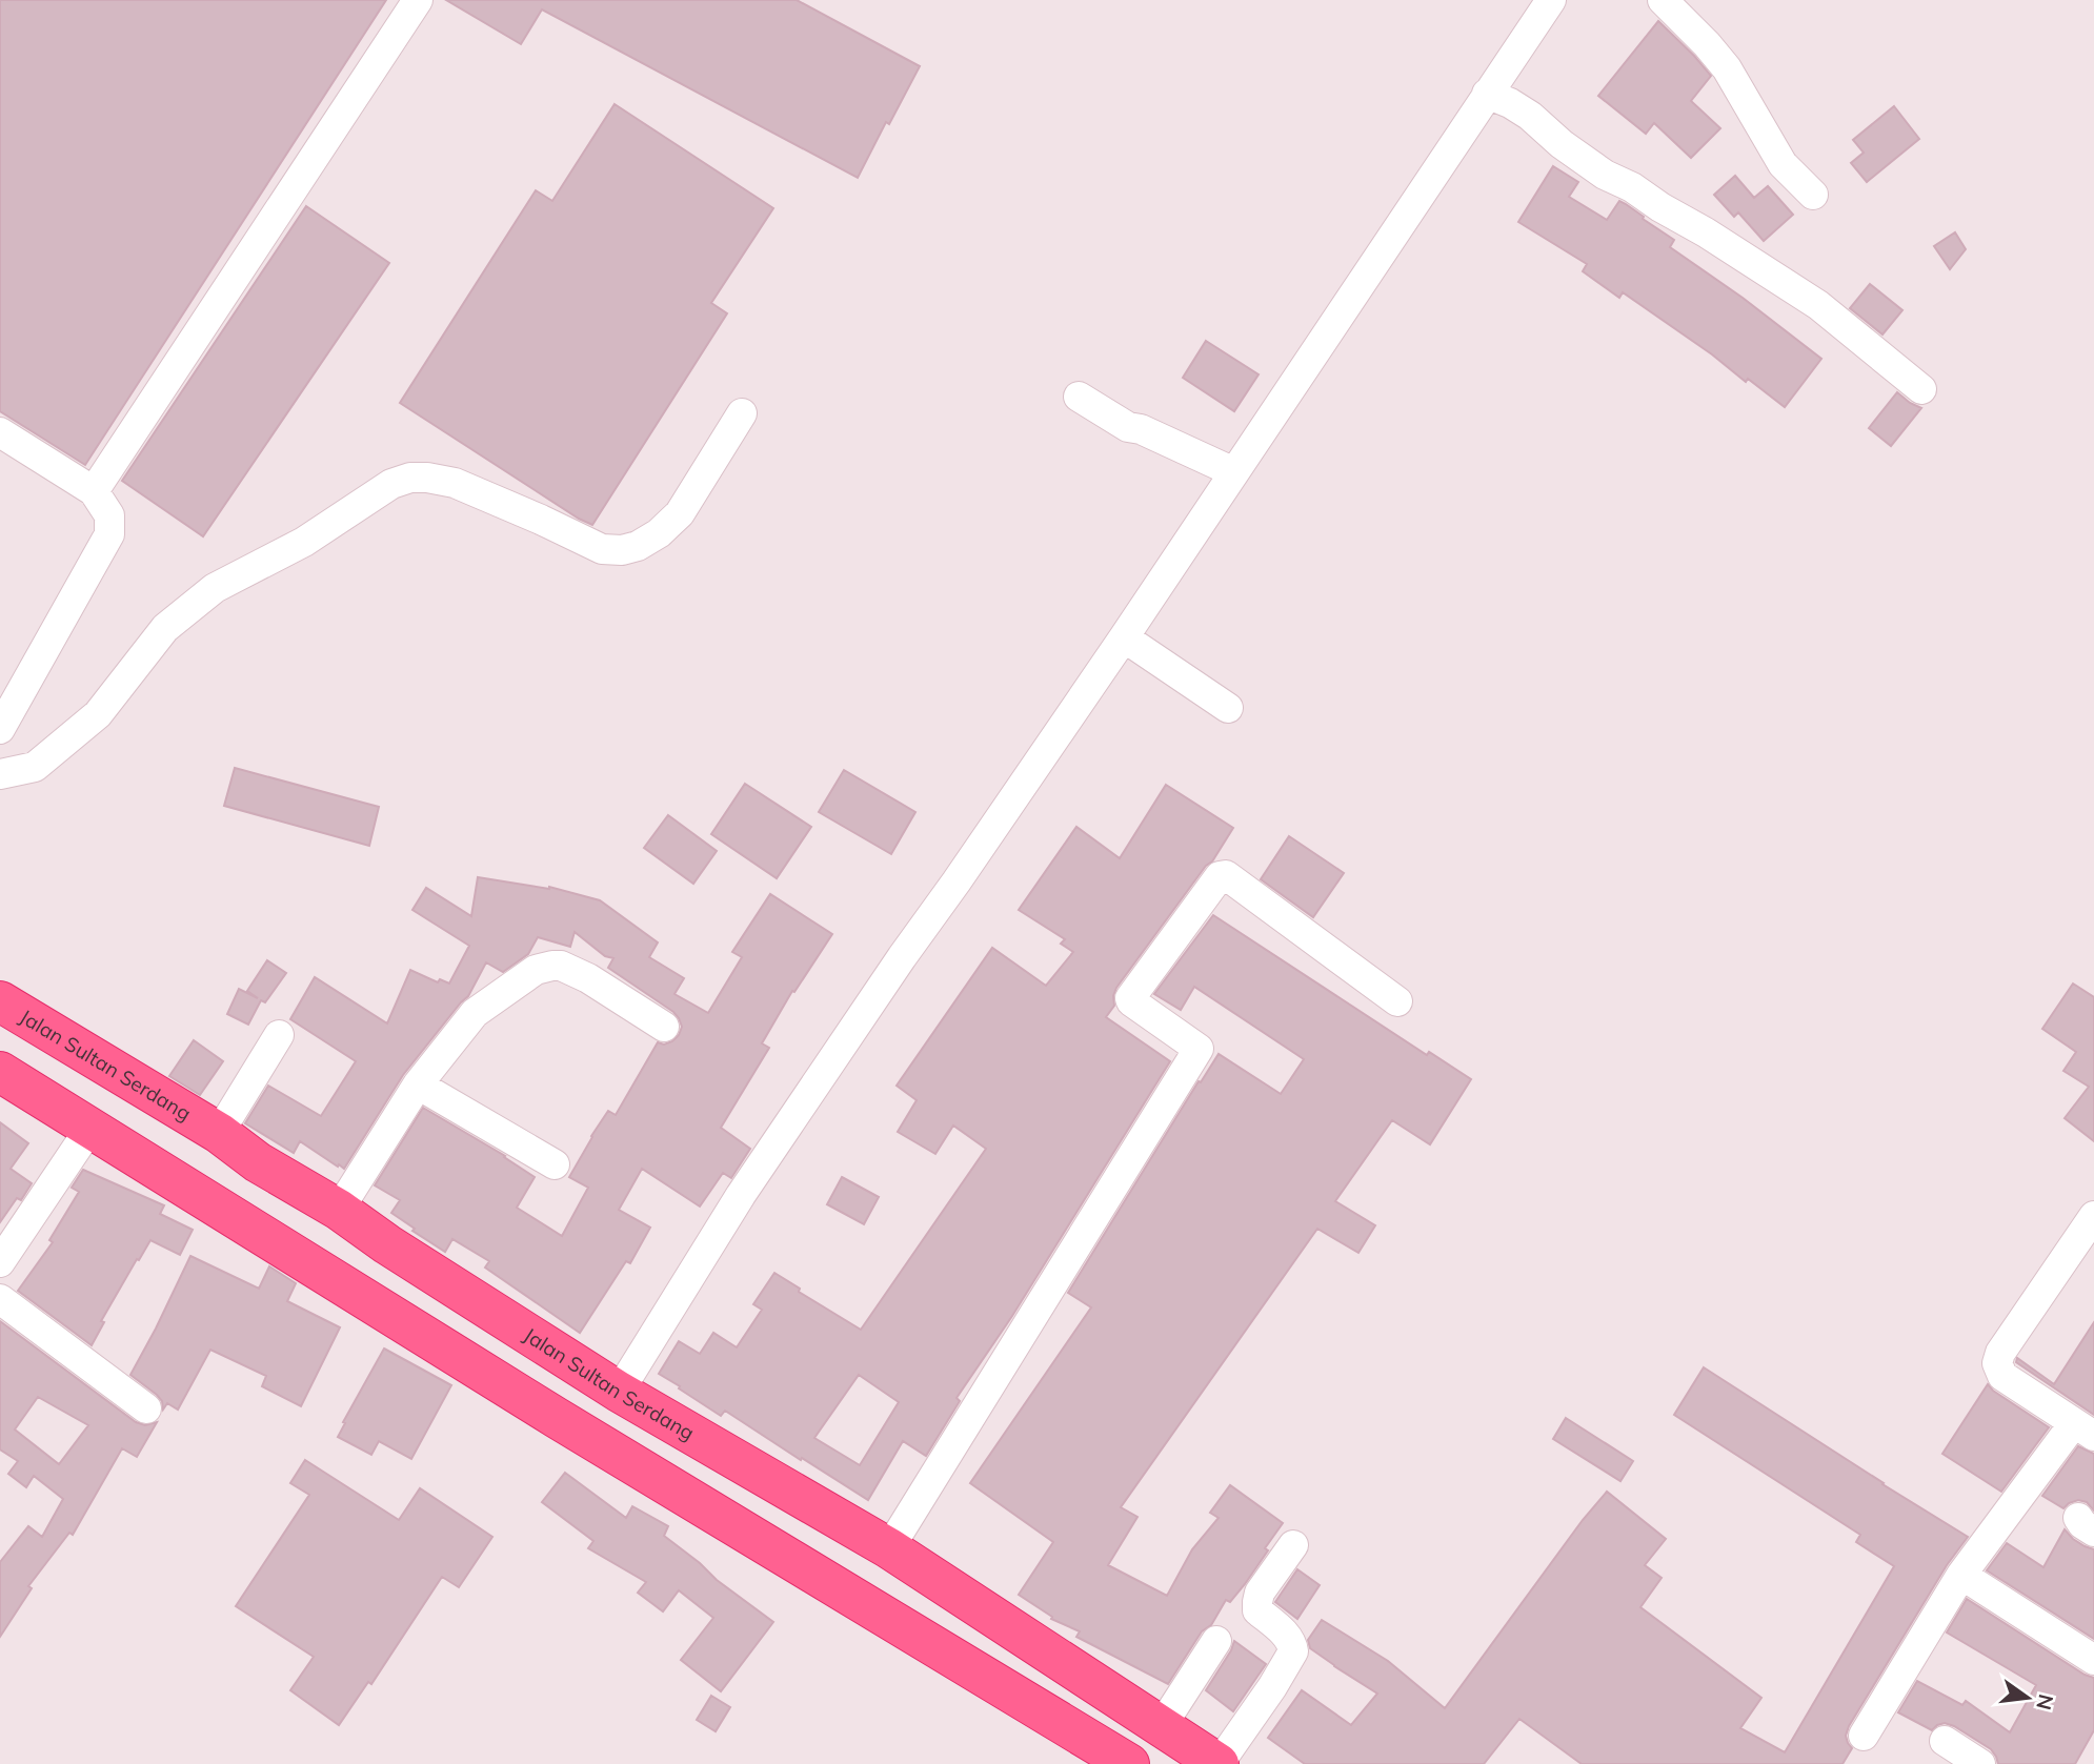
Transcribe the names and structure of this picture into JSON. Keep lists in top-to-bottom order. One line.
{"streets":{"highway":["Jalan Sultan Serdang"]},"north":"right"}
